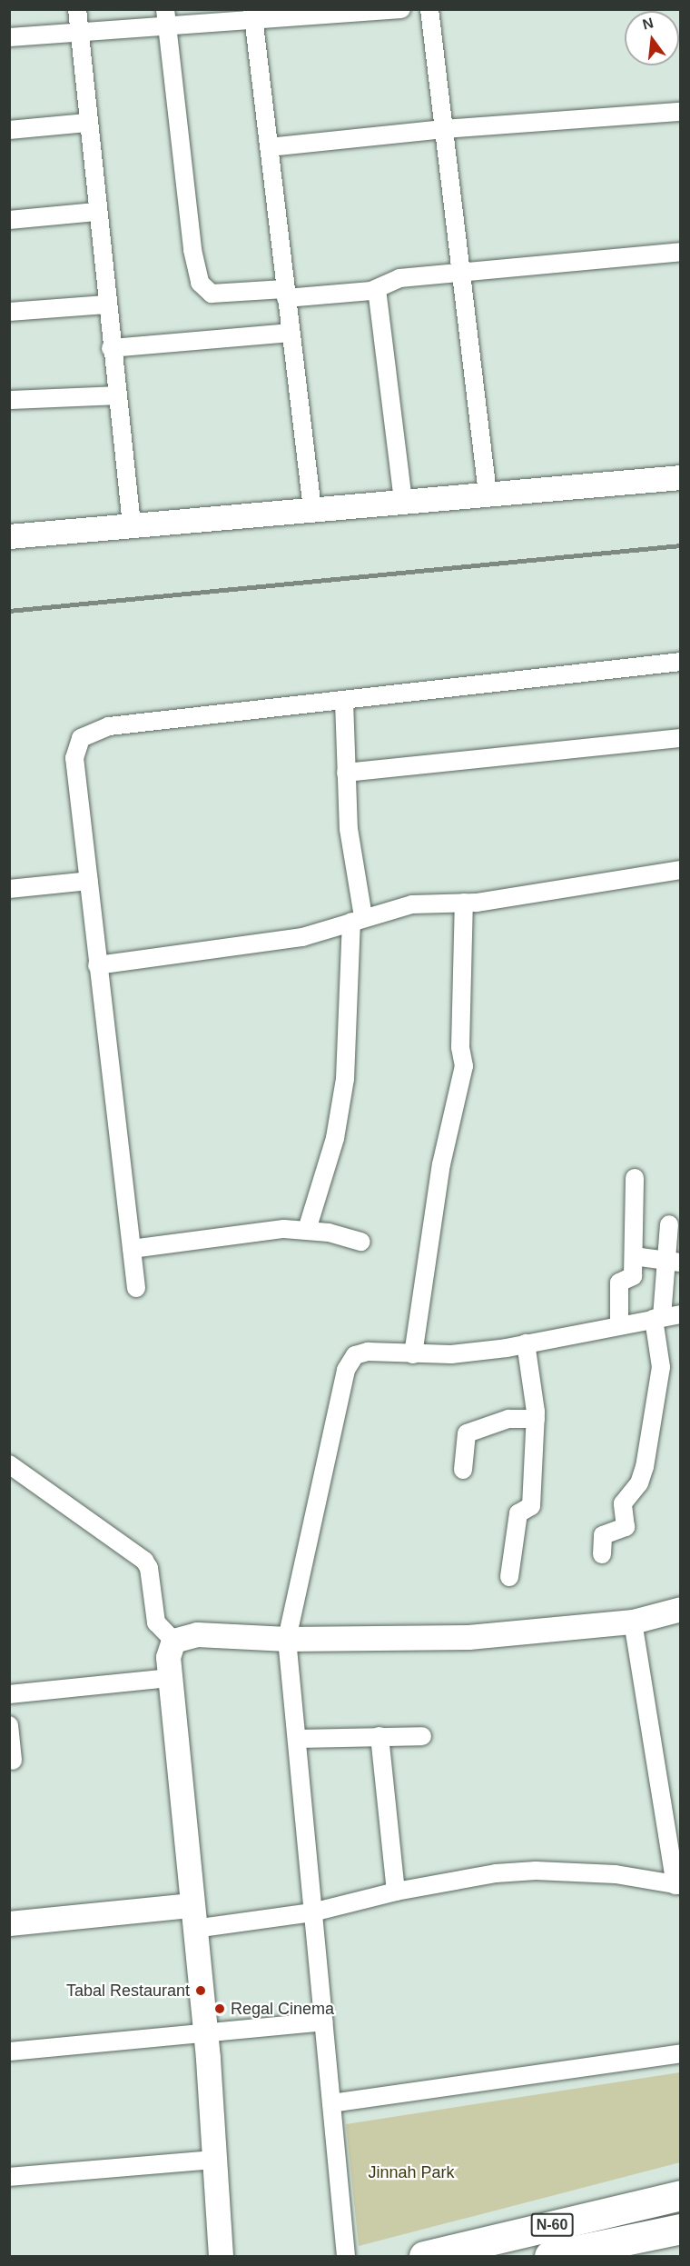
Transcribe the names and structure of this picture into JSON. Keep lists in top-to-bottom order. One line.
{"streets":{"highway":["N-60"]},"parks":["Jinnah Park"],"places":["Tabal Restaurant","Regal Cinema"],"north":"top"}
